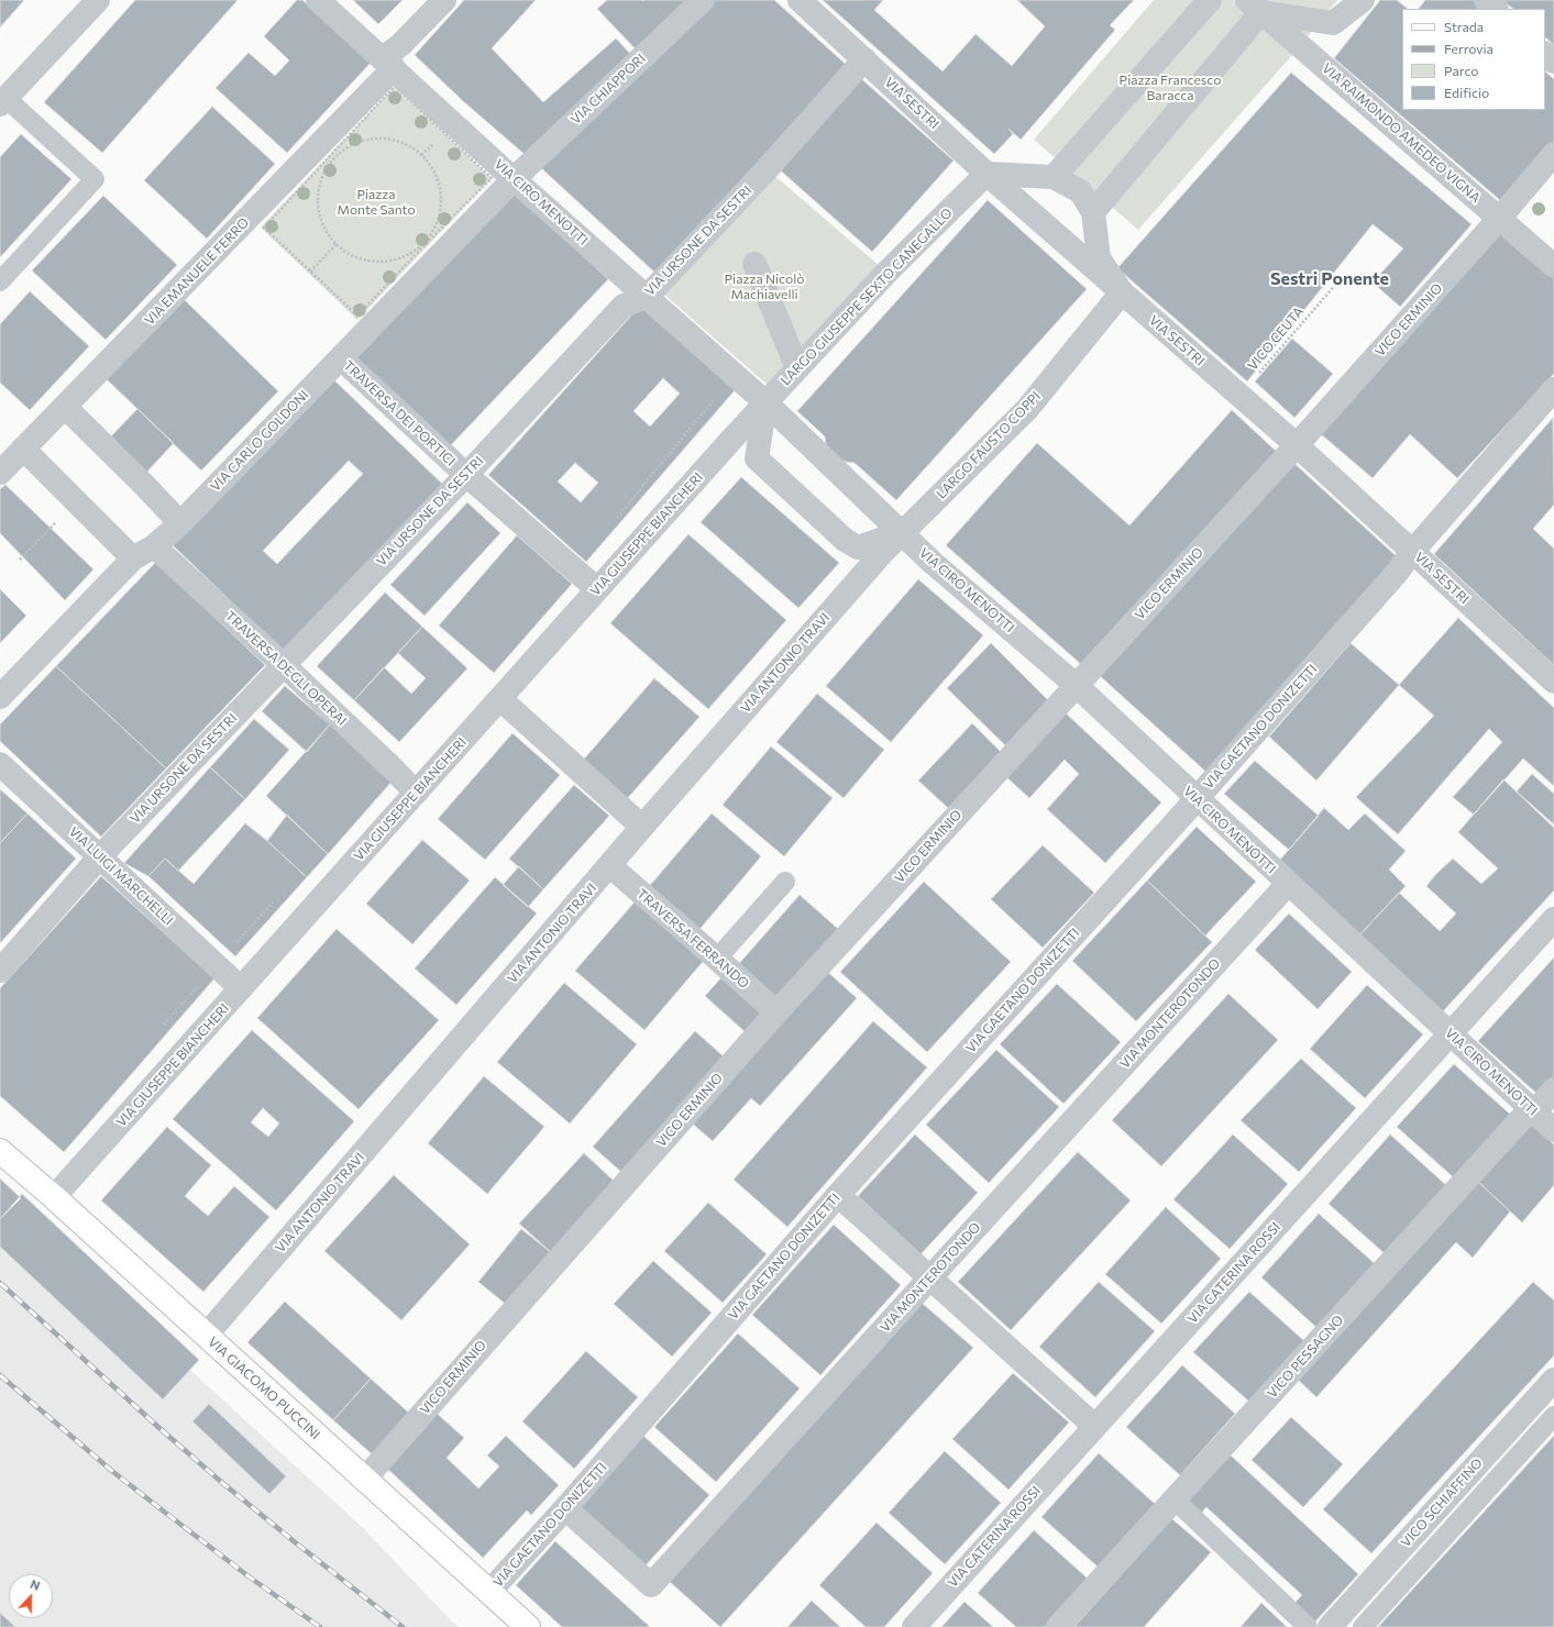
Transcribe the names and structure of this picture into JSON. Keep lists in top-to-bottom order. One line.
{"streets":{"main road":["VIA GIACOMO PUCCINI"],"street":["VIA CHIAPPORI","VIA SESTRI","VIA RAIMONDO AMEDEO VIGNA","VIA CIRO MENOTTI","VIA URSONE DA SESTRI","VIA EMANUELE FERRO","LARGO GIUSEPPE SEXTO CANEGALLO","VICO ERMINIO","TRAVERSA DEI PORTICI","VIA CARLO GOLDONI","LARGO FAUSTO COPPI","VIA GIUSEPPE BIANCHERI","VIA ANTONIO TRAVI","TRAVERSA DEGLI OPERAI","VIA GAETANO DONIZETTI","VIA LUIGI MARCHELLI","TRAVERSA FERRANDO","VIA MONTEROTONDO","VIA CATERINA ROSSI","VICO PESSAGNO","VICO SCHIAFFINO"],"path":["VICO CEUTA"]},"crossings":[["VIA CHIAPPORI","VIA CIRO MENOTTI"],["VIA CHIAPPORI","VIA CARLO GOLDONI"],["VIA SESTRI","VIA URSONE DA SESTRI"],["VIA SESTRI","LARGO GIUSEPPE SEXTO CANEGALLO"],["VIA SESTRI","VICO ERMINIO"],["VIA SESTRI","VICO CEUTA"],["VIA SESTRI","LARGO FAUSTO COPPI"],["VIA SESTRI","VIA GAETANO DONIZETTI"],["VIA RAIMONDO AMEDEO VIGNA","VICO ERMINIO"],["VIA CIRO MENOTTI","VIA URSONE DA SESTRI"],["VIA CIRO MENOTTI","VIA EMANUELE FERRO"],["VIA CIRO MENOTTI","LARGO GIUSEPPE SEXTO CANEGALLO"],["VIA CIRO MENOTTI","VICO ERMINIO"],["VIA CIRO MENOTTI","VIA CARLO GOLDONI"],["VIA CIRO MENOTTI","LARGO FAUSTO COPPI"],["VIA CIRO MENOTTI","VIA GIUSEPPE BIANCHERI"],["VIA CIRO MENOTTI","VIA ANTONIO TRAVI"],["VIA CIRO MENOTTI","VIA GAETANO DONIZETTI"],["VIA CIRO MENOTTI","VIA MONTEROTONDO"],["VIA CIRO MENOTTI","VIA CATERINA ROSSI"],["VIA CIRO MENOTTI","VICO PESSAGNO"],["VIA URSONE DA SESTRI","TRAVERSA DEI PORTICI"],["VIA URSONE DA SESTRI","TRAVERSA DEGLI OPERAI"],["VIA URSONE DA SESTRI","VIA LUIGI MARCHELLI"],["LARGO GIUSEPPE SEXTO CANEGALLO","VIA GIUSEPPE BIANCHERI"],["VICO ERMINIO","TRAVERSA FERRANDO"],["VICO ERMINIO","VIA GIACOMO PUCCINI"],["TRAVERSA DEI PORTICI","VIA CARLO GOLDONI"],["TRAVERSA DEI PORTICI","VIA GIUSEPPE BIANCHERI"],["VIA CARLO GOLDONI","TRAVERSA DEGLI OPERAI"],["LARGO FAUSTO COPPI","VIA ANTONIO TRAVI"],["VIA GIUSEPPE BIANCHERI","TRAVERSA DEGLI OPERAI"],["VIA GIUSEPPE BIANCHERI","VIA LUIGI MARCHELLI"],["VIA GIUSEPPE BIANCHERI","VIA GIACOMO PUCCINI"],["VIA ANTONIO TRAVI","TRAVERSA FERRANDO"],["VIA ANTONIO TRAVI","VIA GIACOMO PUCCINI"],["VIA GAETANO DONIZETTI","VIA MONTEROTONDO"],["VIA GAETANO DONIZETTI","VIA GIACOMO PUCCINI"]],"districts":["Sestri Ponente"],"parks":["Piazza Francesco Baracca","Piazza Monte Santo","Piazza Nicolò Machiavelli"],"legend":["Strada","Ferrovia","Parco","Edificio"],"north":"top"}
